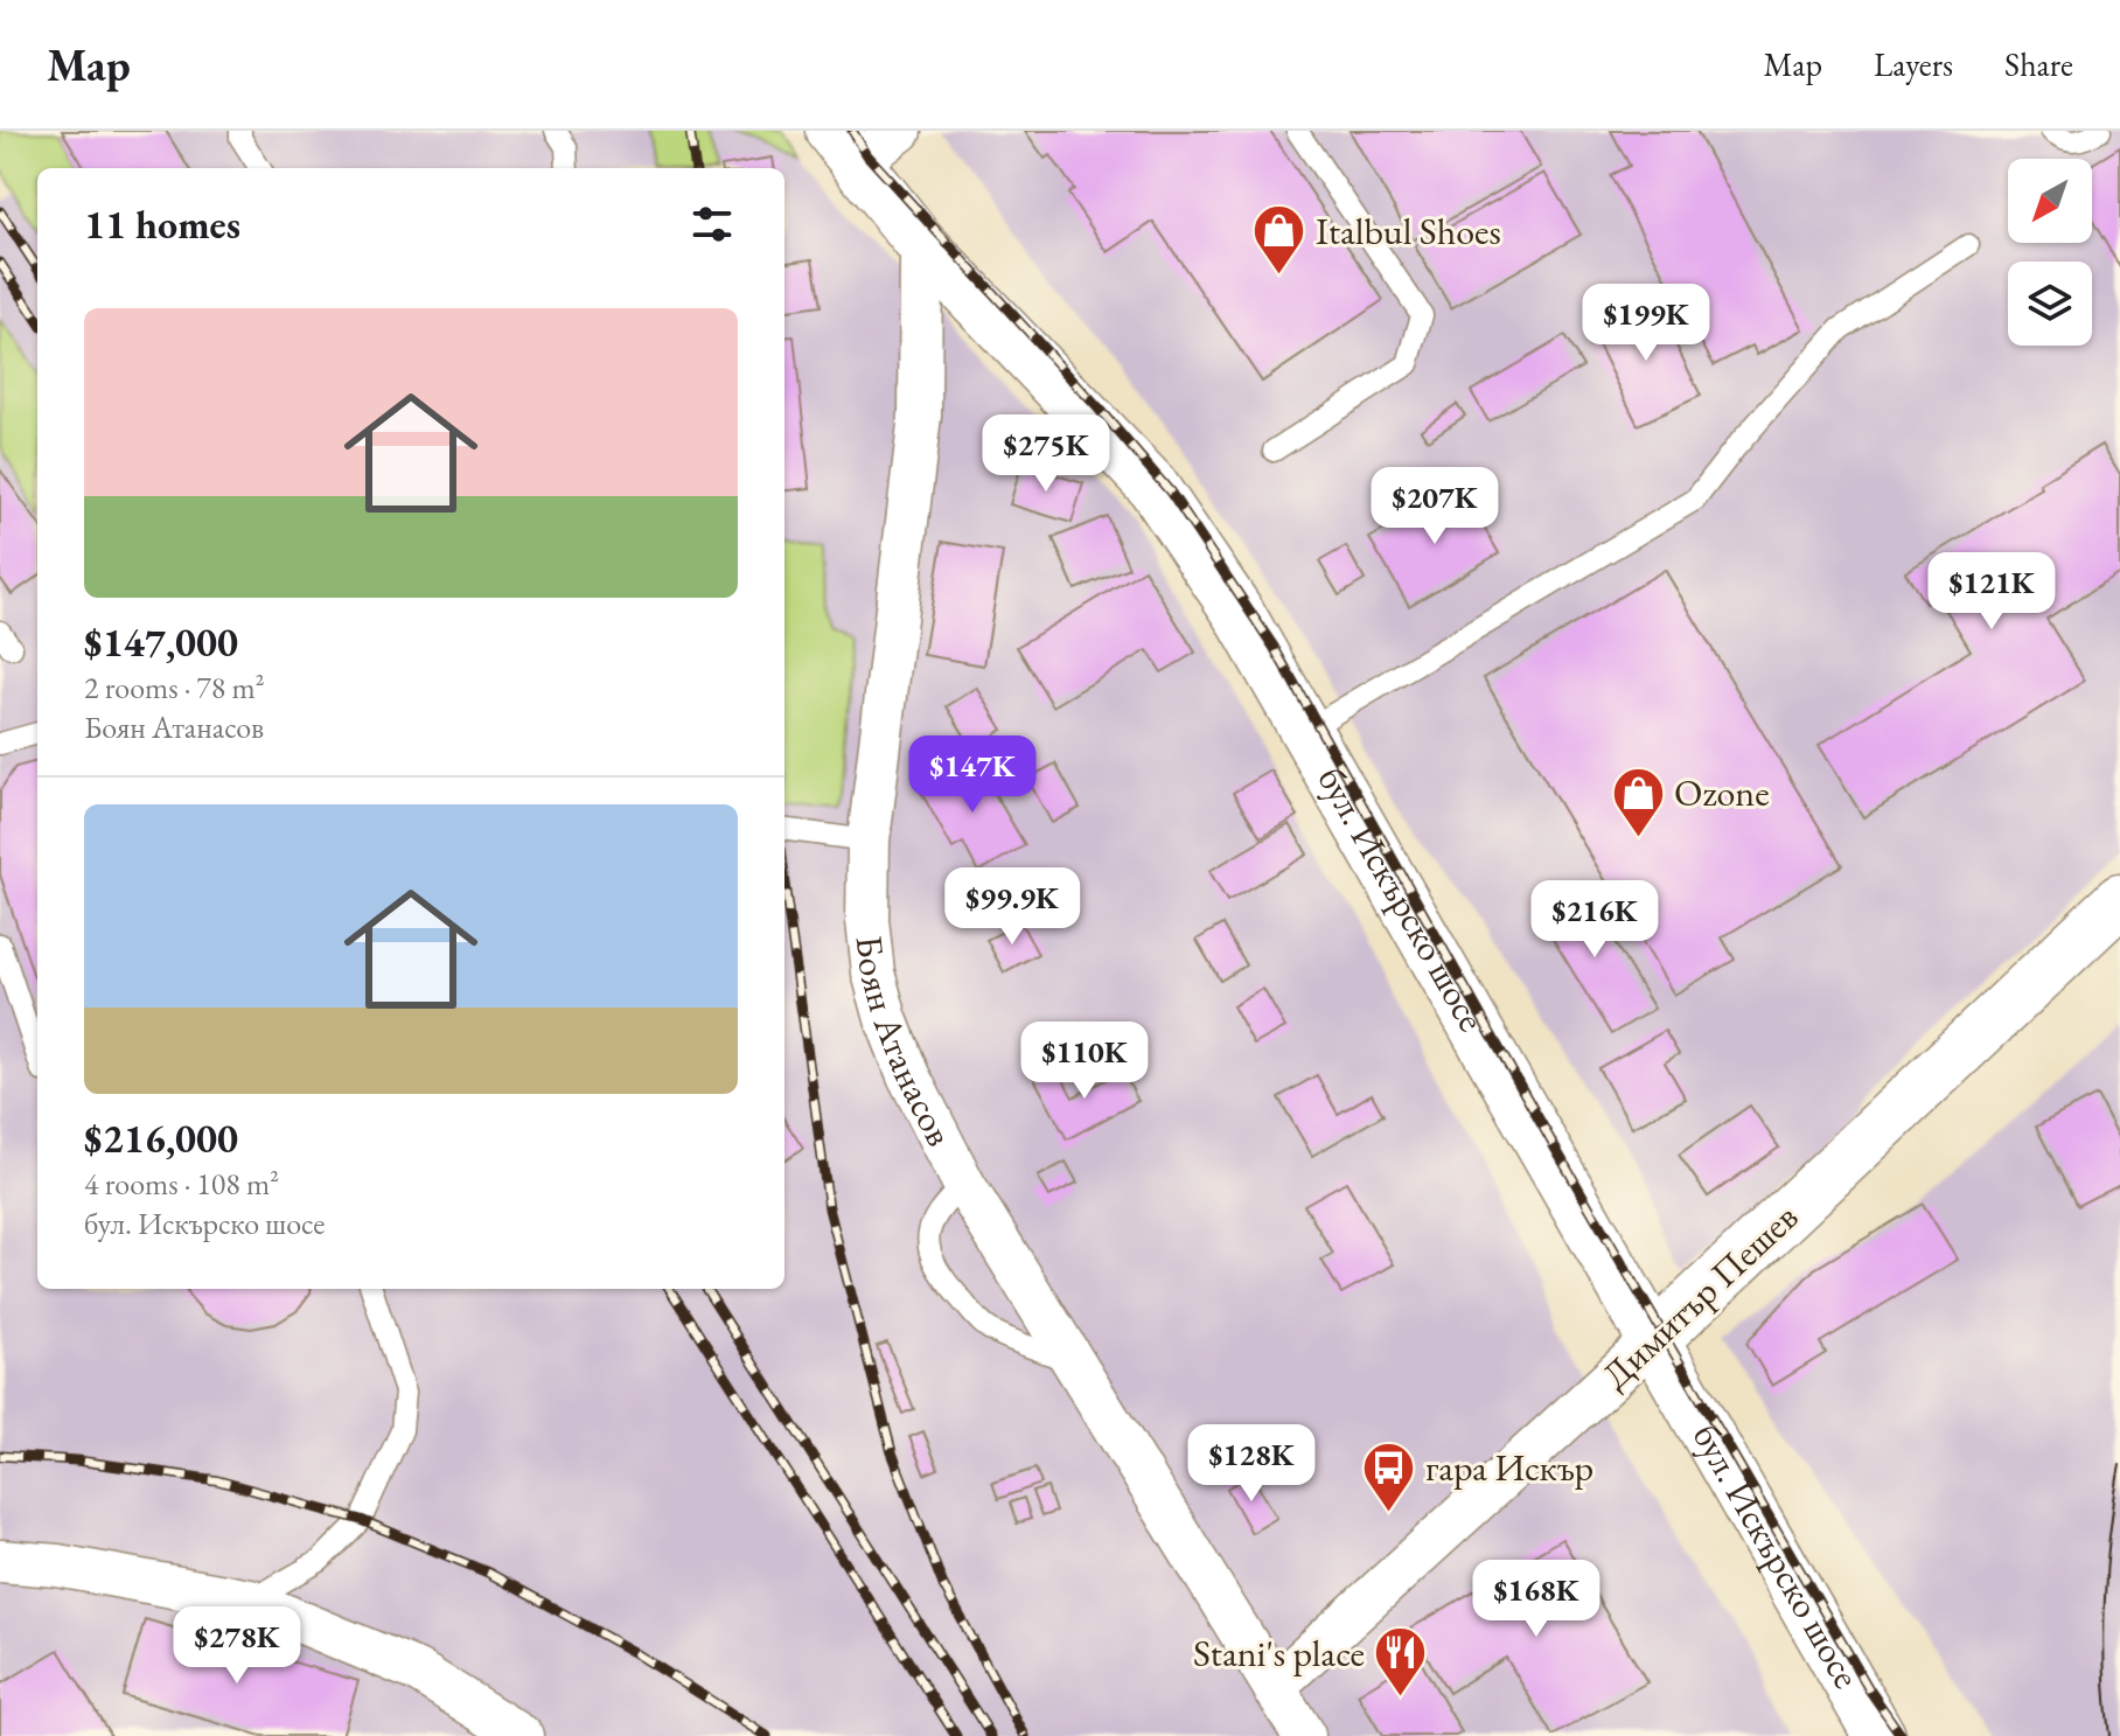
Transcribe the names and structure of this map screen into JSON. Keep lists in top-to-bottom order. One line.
{"streets":{"street":["бул. Искърско шосе","Боян Атанасов","Димитър Пешев"]},"crossings":[["бул. Искърско шосе","Боян Атанасов"],["бул. Искърско шосе","Димитър Пешев"],["Боян Атанасов","Димитър Пешев"]],"places":{"shop":["Italbul Shoes","Ozone"],"bus stop":["гара Искър"],"restaurant":["Stani's place"]},"north":"bottom left","page":{"header":"Map","nav":["Map","Layers","Share"],"heading":"11 homes","list":[{"name":"$147,000","note":"2 rooms · 78 m² · Боян Атанасов"},{"name":"$216,000","note":"4 rooms · 108 m² · бул. Искърско шосе"}],"price":["$199K","$275K","$207K","$121K","$147K","$99.9K","$216K","$110K","$128K","$168K","$278K"]}}
